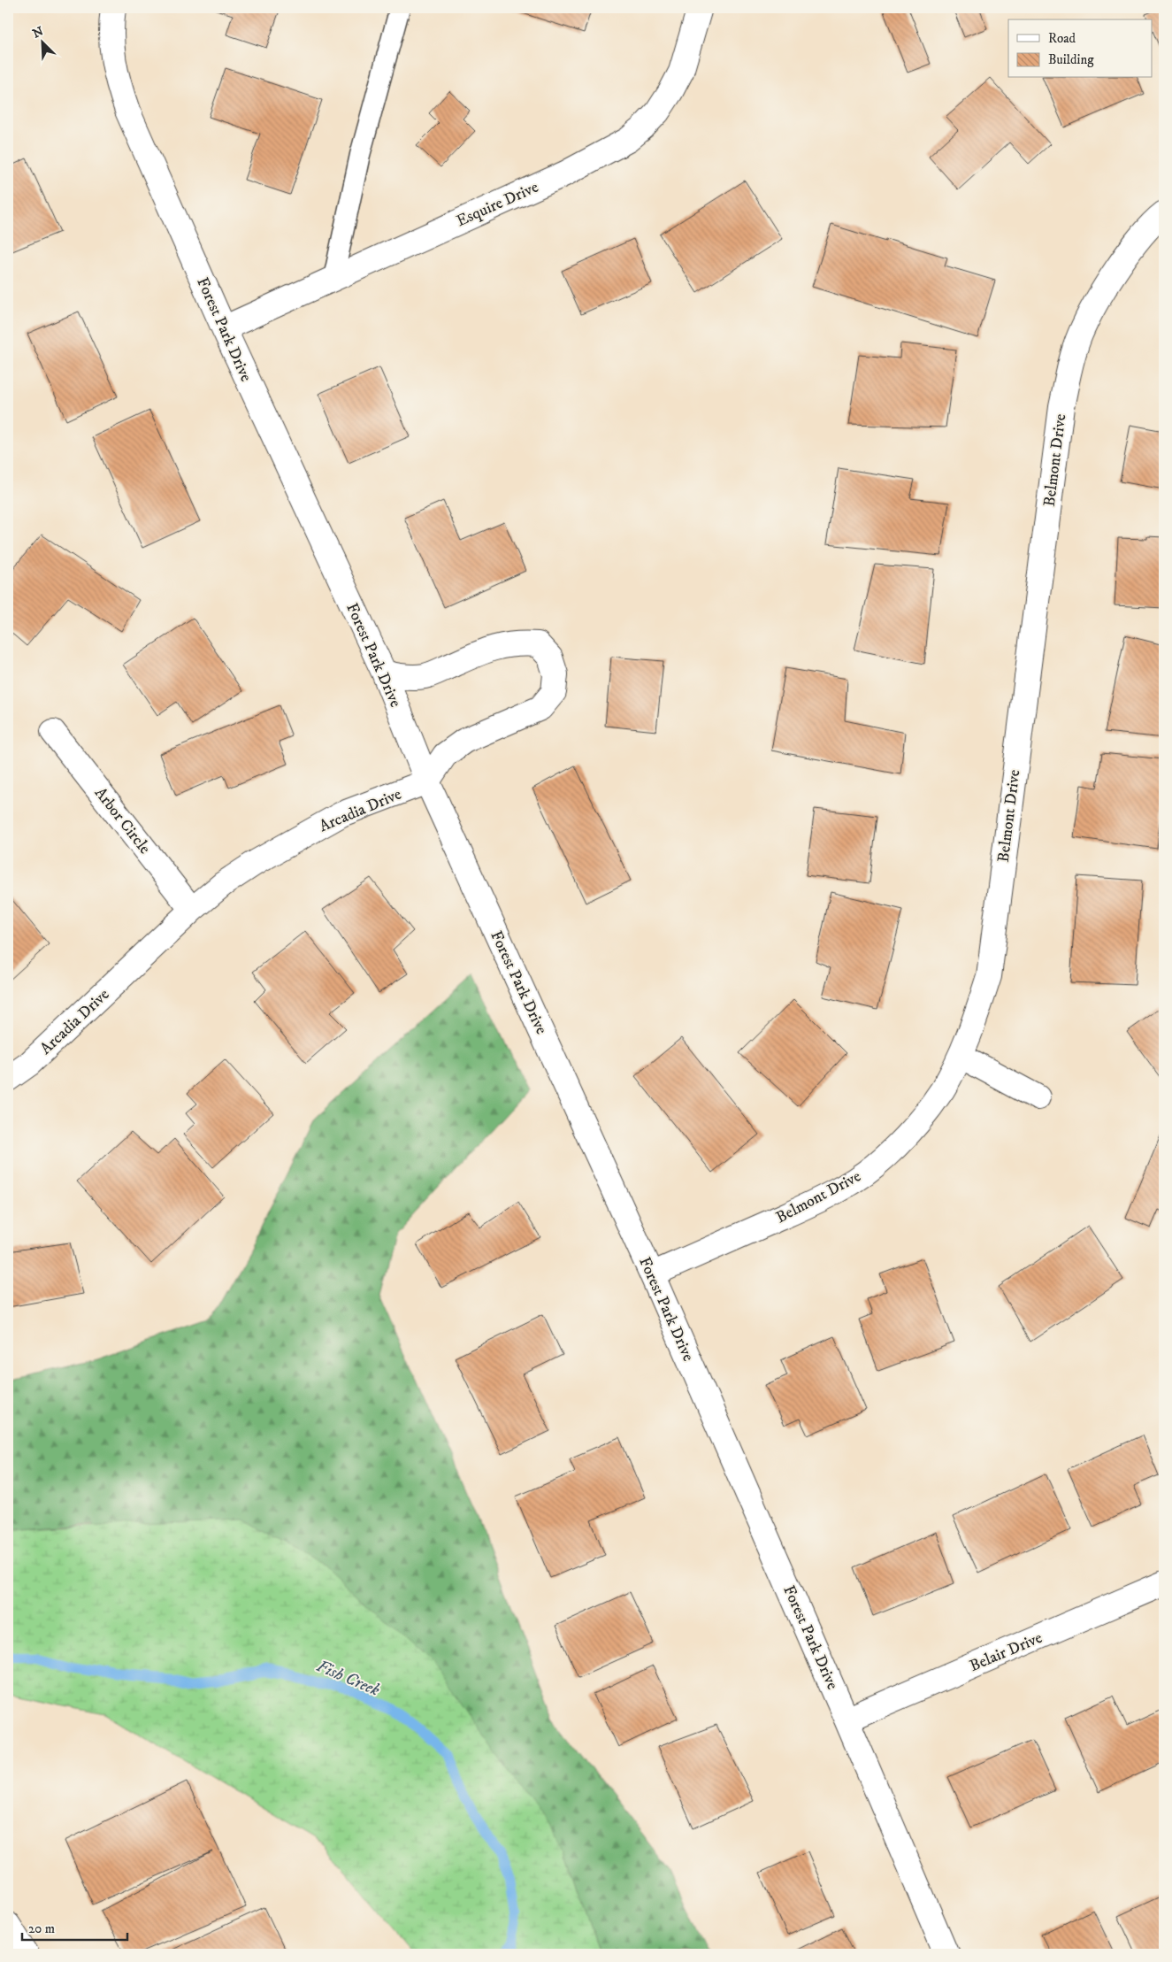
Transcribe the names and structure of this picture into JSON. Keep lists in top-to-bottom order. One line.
{"streets":{"street":["Esquire Drive","Forest Park Drive","Belmont Drive","Arcadia Drive","Arbor Circle","Belair Drive"]},"crossings":[["Esquire Drive","Forest Park Drive"],["Forest Park Drive","Belmont Drive"],["Forest Park Drive","Arcadia Drive"],["Forest Park Drive","Belair Drive"],["Arcadia Drive","Arbor Circle"]],"water":["Fish Creek"],"legend":["Road","Building"],"scale_bar":"20 m","north":"top left"}
